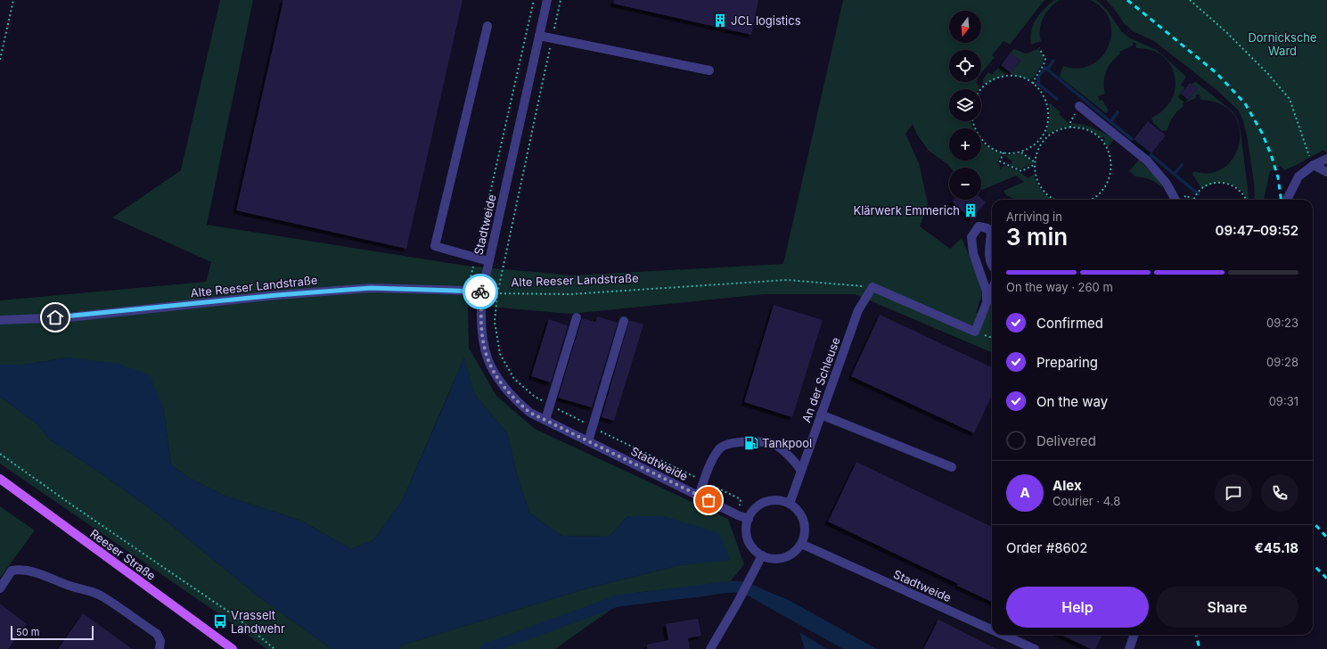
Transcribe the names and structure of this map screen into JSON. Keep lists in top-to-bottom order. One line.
{"streets":{"main road":["Reeser Straße"],"street":["Stadtweide","Alte Reeser Landstraße","An der Schleuse"]},"crossings":[["Stadtweide","Alte Reeser Landstraße"],["Stadtweide","An der Schleuse"],["Alte Reeser Landstraße","An der Schleuse"]],"parks":["Dornicksche Ward"],"places":{"building":["JCL logistics","Klärwerk Emmerich"],"fuel station":["Tankpool"],"bus stop":["Vrasselt Landwehr"]},"scale_bar":"50 m","north":"bottom","page":{"map_buttons":["+","−"],"heading":["3 min","Arriving in","09:47–09:52"],"panel":["Alex","Courier · 4.8","Order #8602","€45.18"],"bar":"On the way · 260 m","list":[["Confirmed","09:23"],["Preparing","09:28"],["On the way","09:31"],"Delivered"],"round":"A","buttons":["Help","Share"],"scale":"50 m"}}
